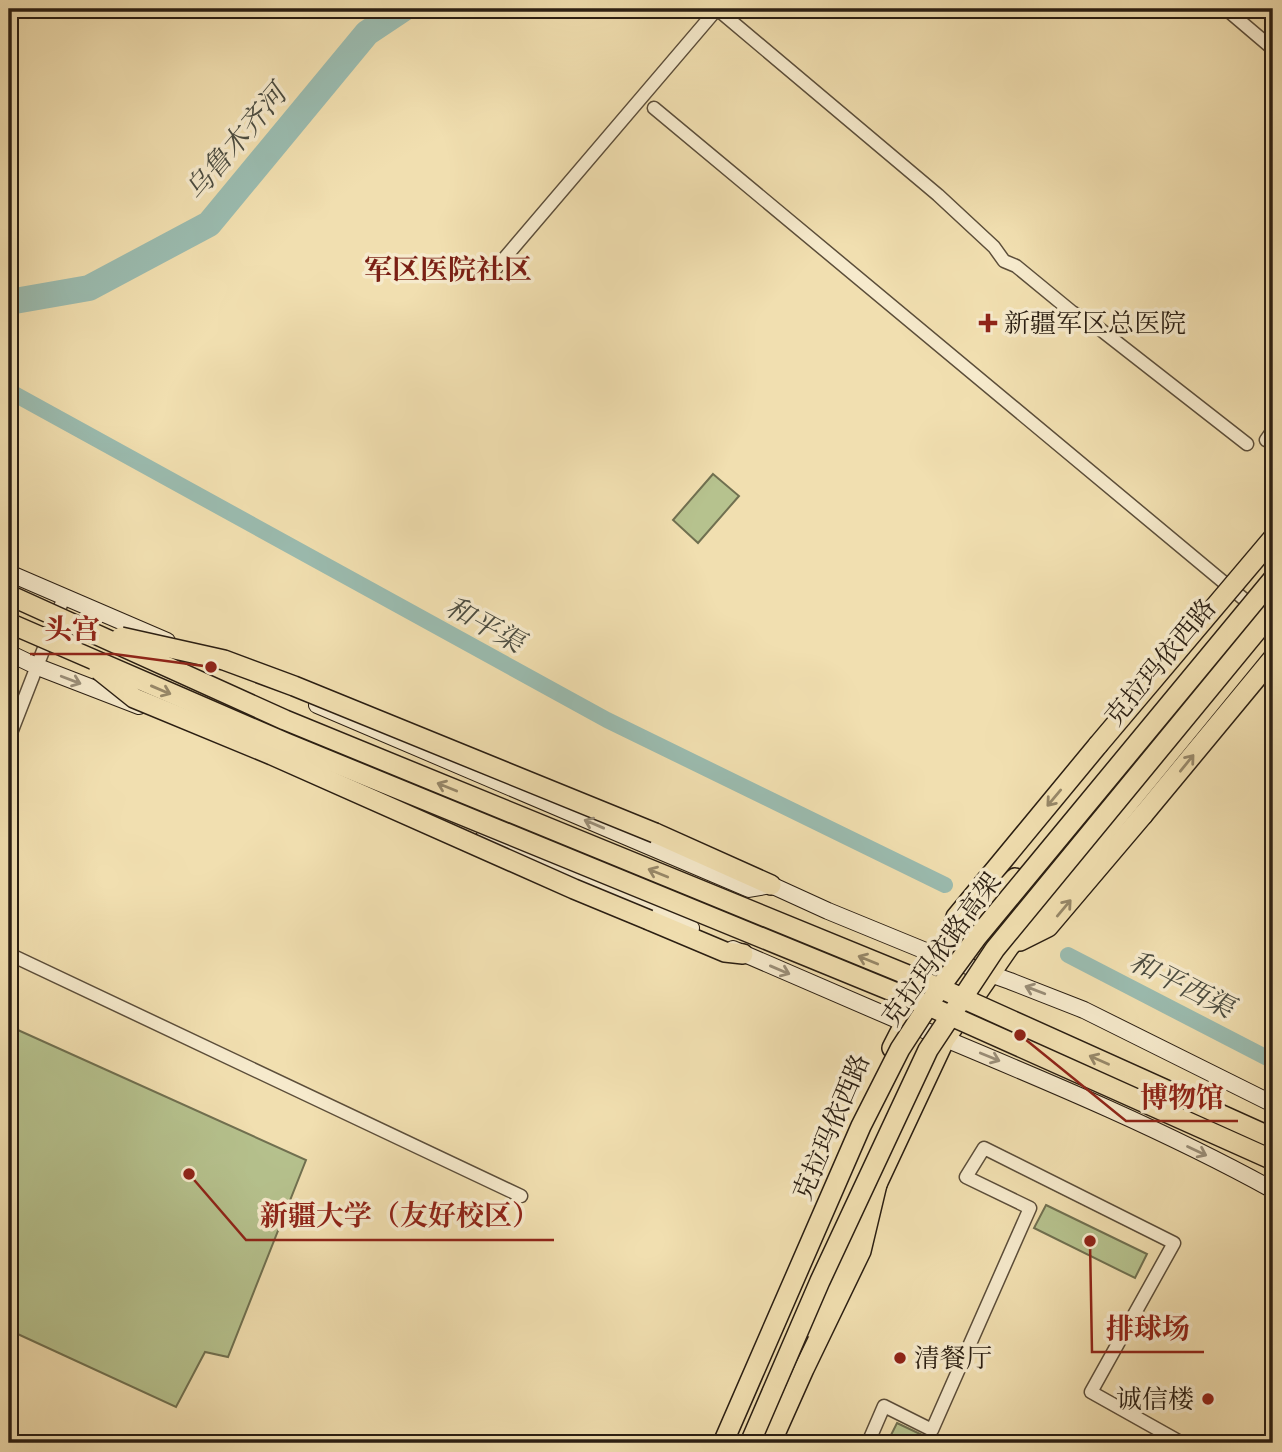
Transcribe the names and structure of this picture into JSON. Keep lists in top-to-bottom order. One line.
{"streets":{"main road":["克拉玛依西路","克拉玛依路高架"]},"crossings":[["克拉玛依西路","克拉玛依路高架"]],"districts":["军区医院社区"],"water":["乌鲁木齐河","和平渠","和平西渠"],"places":{"health":["新疆军区总医院"],"other":["头宫","博物馆","新疆大学（友好校区）","排球场","清餐厅","诚信楼"]}}
